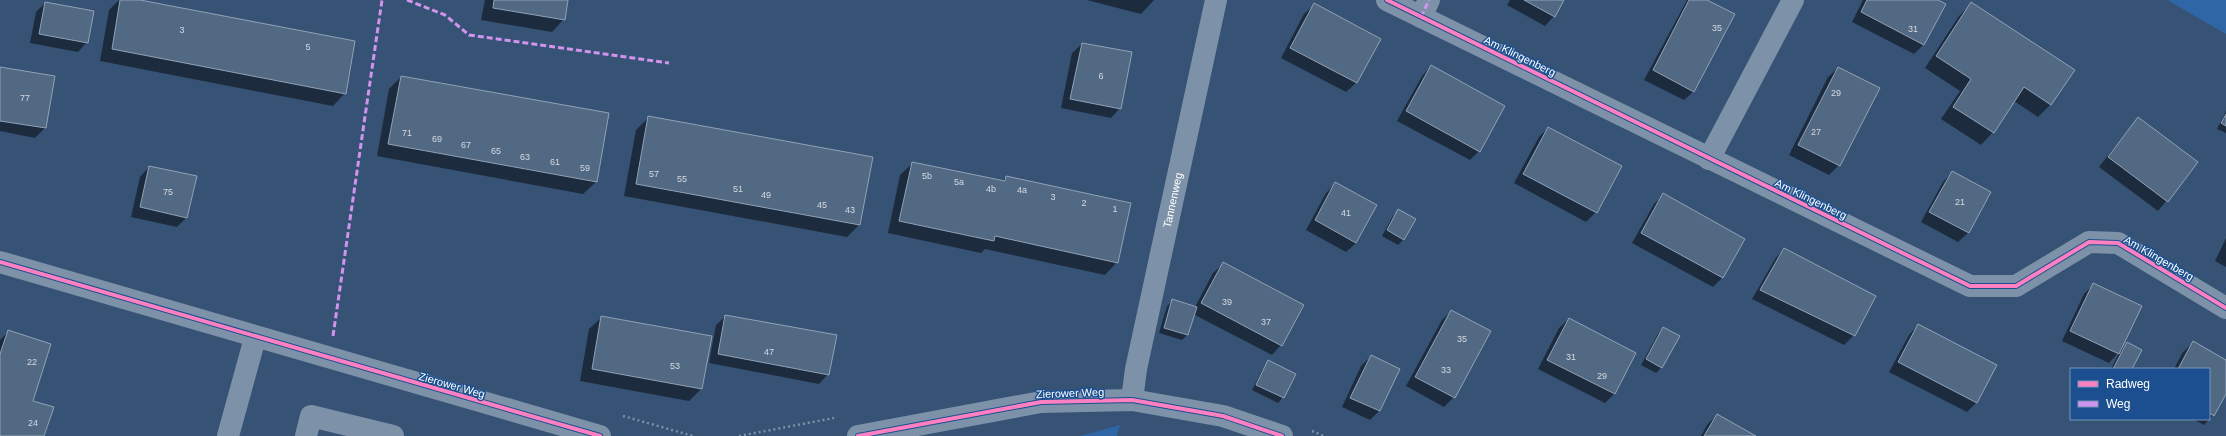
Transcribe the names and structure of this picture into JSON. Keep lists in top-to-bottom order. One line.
{"streets":{"street":["Am Klingenberg","Tannenweg","Zierower Weg"]},"crossings":[["Tannenweg","Zierower Weg"]],"house_numbers":["35","31","3","5","6","29","77","27","71","69","67","65","63","61","59","57","5b","55","5a","51","4b","4a","75","49","3","21","2","45","1","43","41","39","37","35","47","31","22","53","33","29","24"],"legend":["Radweg","Weg"]}
